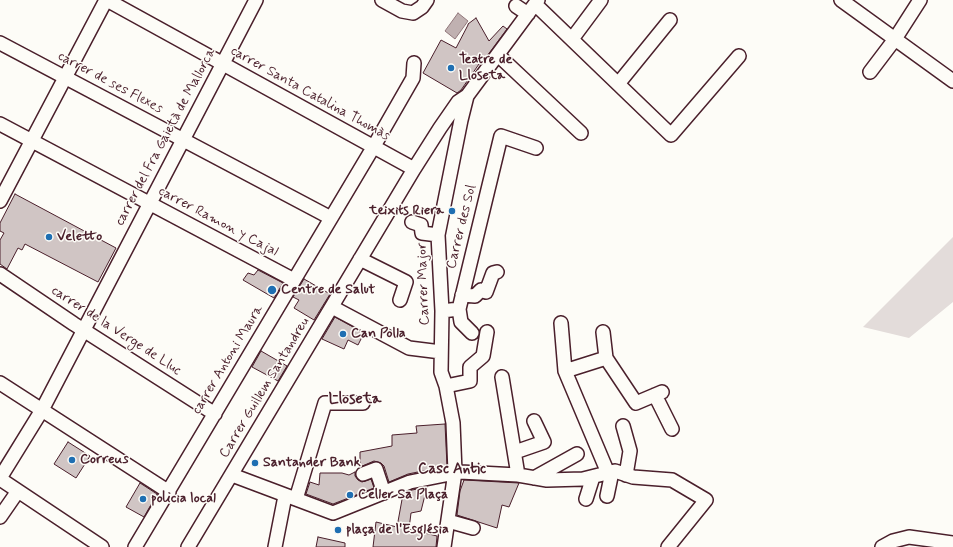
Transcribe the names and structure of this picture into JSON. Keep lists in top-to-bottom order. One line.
{"streets":{"street":["carrer de ses Flexes","carrer Santa Catalina Thomàs","carrer del Fra Gaietà de Mallorca","carrer Ramon y Cajal","Carrer des Sol","Carrer Major","carrer de la Verge de Lluc","carrer Antoni Maura","Carrer Guillem Santandreu"]},"crossings":[["carrer de ses Flexes","carrer del Fra Gaietà de Mallorca"],["carrer de ses Flexes","carrer Antoni Maura"],["carrer Santa Catalina Thomàs","carrer del Fra Gaietà de Mallorca"],["carrer Santa Catalina Thomàs","carrer Antoni Maura"],["carrer Santa Catalina Thomàs","Carrer Guillem Santandreu"],["carrer del Fra Gaietà de Mallorca","carrer Ramon y Cajal"],["carrer del Fra Gaietà de Mallorca","carrer de la Verge de Lluc"],["carrer Ramon y Cajal","carrer Antoni Maura"],["Carrer Major","Carrer Guillem Santandreu"],["carrer de la Verge de Lluc","carrer Antoni Maura"]],"districts":["Lloseta","Casc Antic"],"places":["Teatre de Lloseta","teixits Riera","Veletto","Centre de Salut","Can Polla","Correus","Santander Bank","Celler Sa Plaça","policia local","plaça de l'Església"]}
